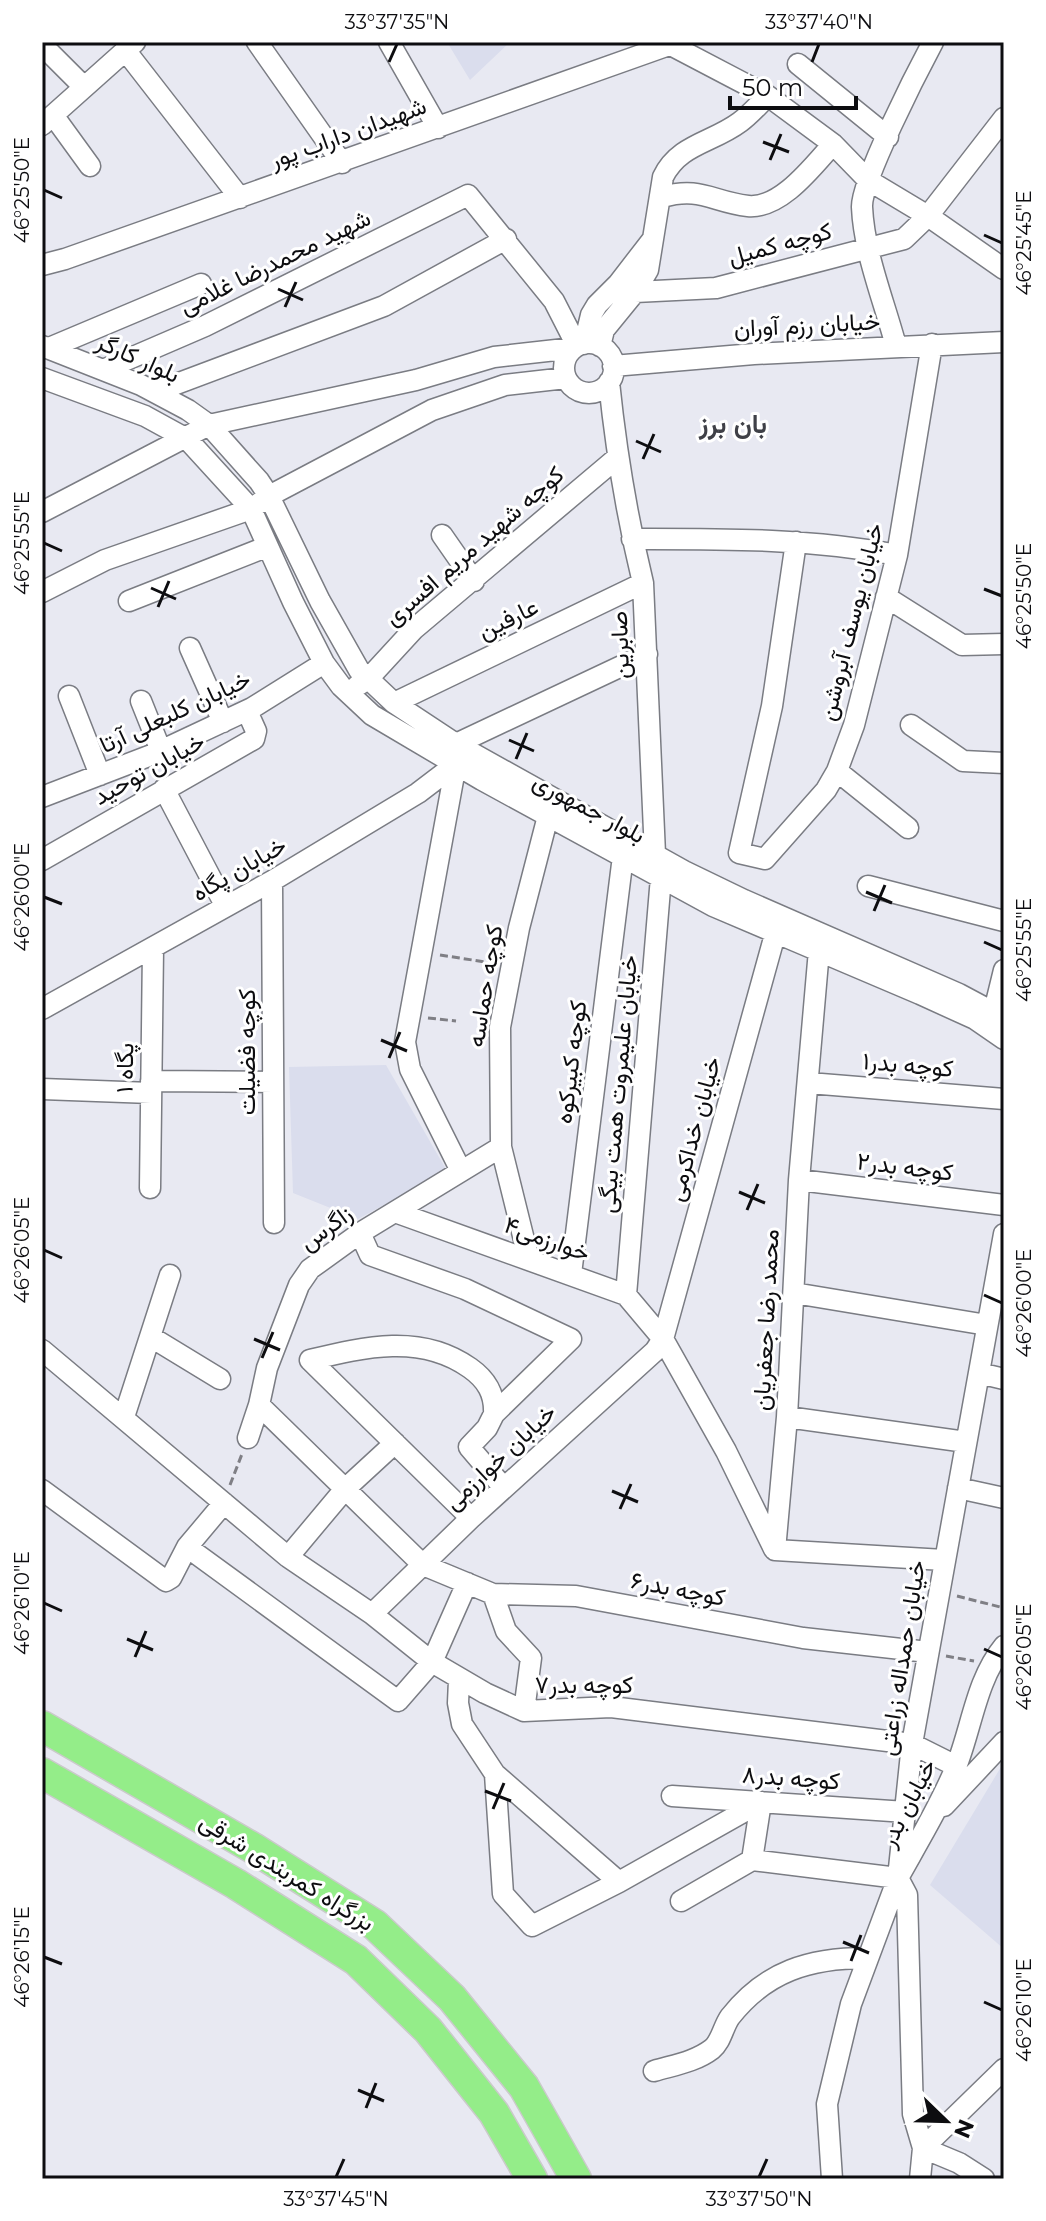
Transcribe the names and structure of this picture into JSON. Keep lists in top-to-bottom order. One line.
{"streets":{"highway":["بزرگراه کمربندی شرقی"],"street":["شهیدان داراب پور","کوچه کمیل","شهید محمدرضا غلامی","خیابان رزم آوران","بلوار کارگر","کوچه شهید مریم افسری","عارفین","خیابان یوسف آبروشن","صابرین","خیابان کلبعلی آرتا","خیابان توحید","بلوار جمهوری","خیابان پگاه","کوچه حماسه","کوچه فضیلت","کوچه کبیرکوه","کوچه بدر۱","پگاه ۱","خیابان علیمروت همت بیگی","خیابان خداکرمی","کوچه بدر۲","زاگرس","خوارزمی۴","محمد رضا جعفریان","خیابان خوارزمی","کوچه بدر۶","خیابان حمداله زراعتی","کوچه بدر۷","کوچه بدر۸","خیابان بدر"]},"crossings":[["شهید محمدرضا غلامی","بلوار کارگر"],["خیابان رزم آوران","خیابان یوسف آبروشن"],["خیابان رزم آوران","صابرین"],["بلوار کارگر","بلوار جمهوری"],["کوچه شهید مریم افسری","صابرین"],["کوچه شهید مریم افسری","بلوار جمهوری"],["عارفین","صابرین"],["عارفین","بلوار جمهوری"],["صابرین","بلوار جمهوری"],["صابرین","خیابان پگاه"],["خیابان کلبعلی آرتا","خیابان توحید"],["خیابان کلبعلی آرتا","بلوار جمهوری"],["بلوار جمهوری","خیابان پگاه"],["بلوار جمهوری","کوچه حماسه"],["بلوار جمهوری","کوچه کبیرکوه"],["بلوار جمهوری","خیابان علیمروت همت بیگی"],["بلوار جمهوری","خیابان خداکرمی"],["بلوار جمهوری","محمد رضا جعفریان"],["خیابان پگاه","کوچه فضیلت"],["خیابان پگاه","پگاه ۱"],["کوچه حماسه","زاگرس"],["کوچه حماسه","خوارزمی۴"],["کوچه کبیرکوه","خوارزمی۴"],["کوچه بدر۱","محمد رضا جعفریان"],["خیابان علیمروت همت بیگی","خوارزمی۴"],["خیابان خداکرمی","خوارزمی۴"],["خیابان خداکرمی","خیابان خوارزمی"],["کوچه بدر۲","محمد رضا جعفریان"],["زاگرس","خوارزمی۴"],["خوارزمی۴","محمد رضا جعفریان"],["خوارزمی۴","خیابان خوارزمی"],["خیابان خوارزمی","کوچه بدر۶"],["خیابان خوارزمی","کوچه بدر۷"],["کوچه بدر۶","خیابان حمداله زراعتی"],["خیابان حمداله زراعتی","کوچه بدر۷"],["خیابان حمداله زراعتی","کوچه بدر۸"],["خیابان حمداله زراعتی","خیابان بدر"],["کوچه بدر۷","خیابان بدر"]],"districts":["بان برز"],"scale_bar":"50 m","north":"bottom right","coordinates":["33°37'35\"N","33°37'40\"N","46°25'50\"E","46°25'45\"E","46°25'55\"E","46°26'00\"E","46°26'05\"E","46°26'10\"E","46°26'15\"E","33°37'45\"N","33°37'50\"N"]}
